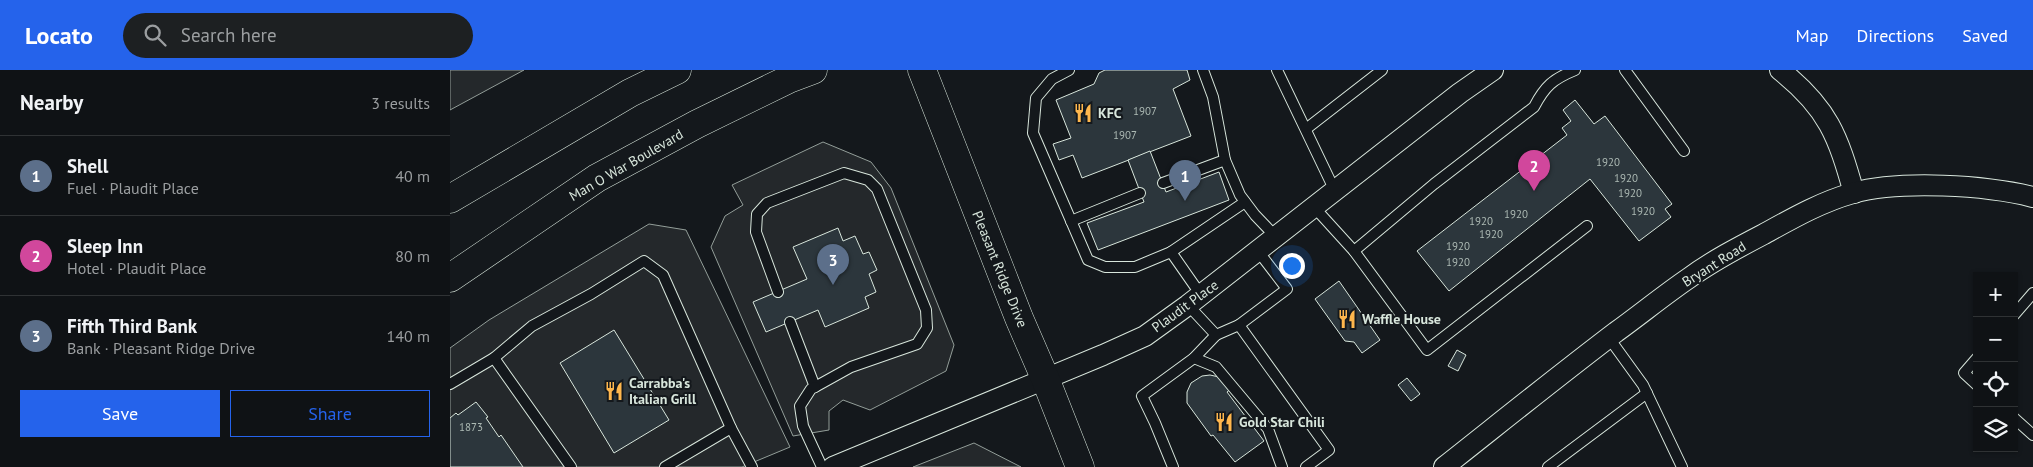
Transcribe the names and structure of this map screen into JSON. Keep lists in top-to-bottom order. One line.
{"streets":{"main road":["Man O War Boulevard","Pleasant Ridge Drive"],"street":["Bryant Road","Plaudit Place"]},"crossings":[["Pleasant Ridge Drive","Plaudit Place"]],"places":{"restaurant":["KFC","Waffle House","Carrabba's Italian Grill","Gold Star Chili"]},"house_numbers":["1907","1907","1920","1920","1920","1920","1920","1920","1920","1920","1920","1873"],"page":{"header":"Locato","search":"Search here","nav":["Map","Directions","Saved"],"heading":["Nearby","3 results"],"list":[{"mark":"1","name":"Shell","note":"Fuel · Plaudit Place","value":"40 m"},{"mark":"2","name":"Sleep Inn","note":"Hotel · Plaudit Place","value":"80 m"},{"mark":"3","name":"Fifth Third Bank","note":"Bank · Pleasant Ridge Drive","value":"140 m"}],"pins":["2","1","3"],"map_buttons":["+","−"],"buttons":["Save","Share"]}}
